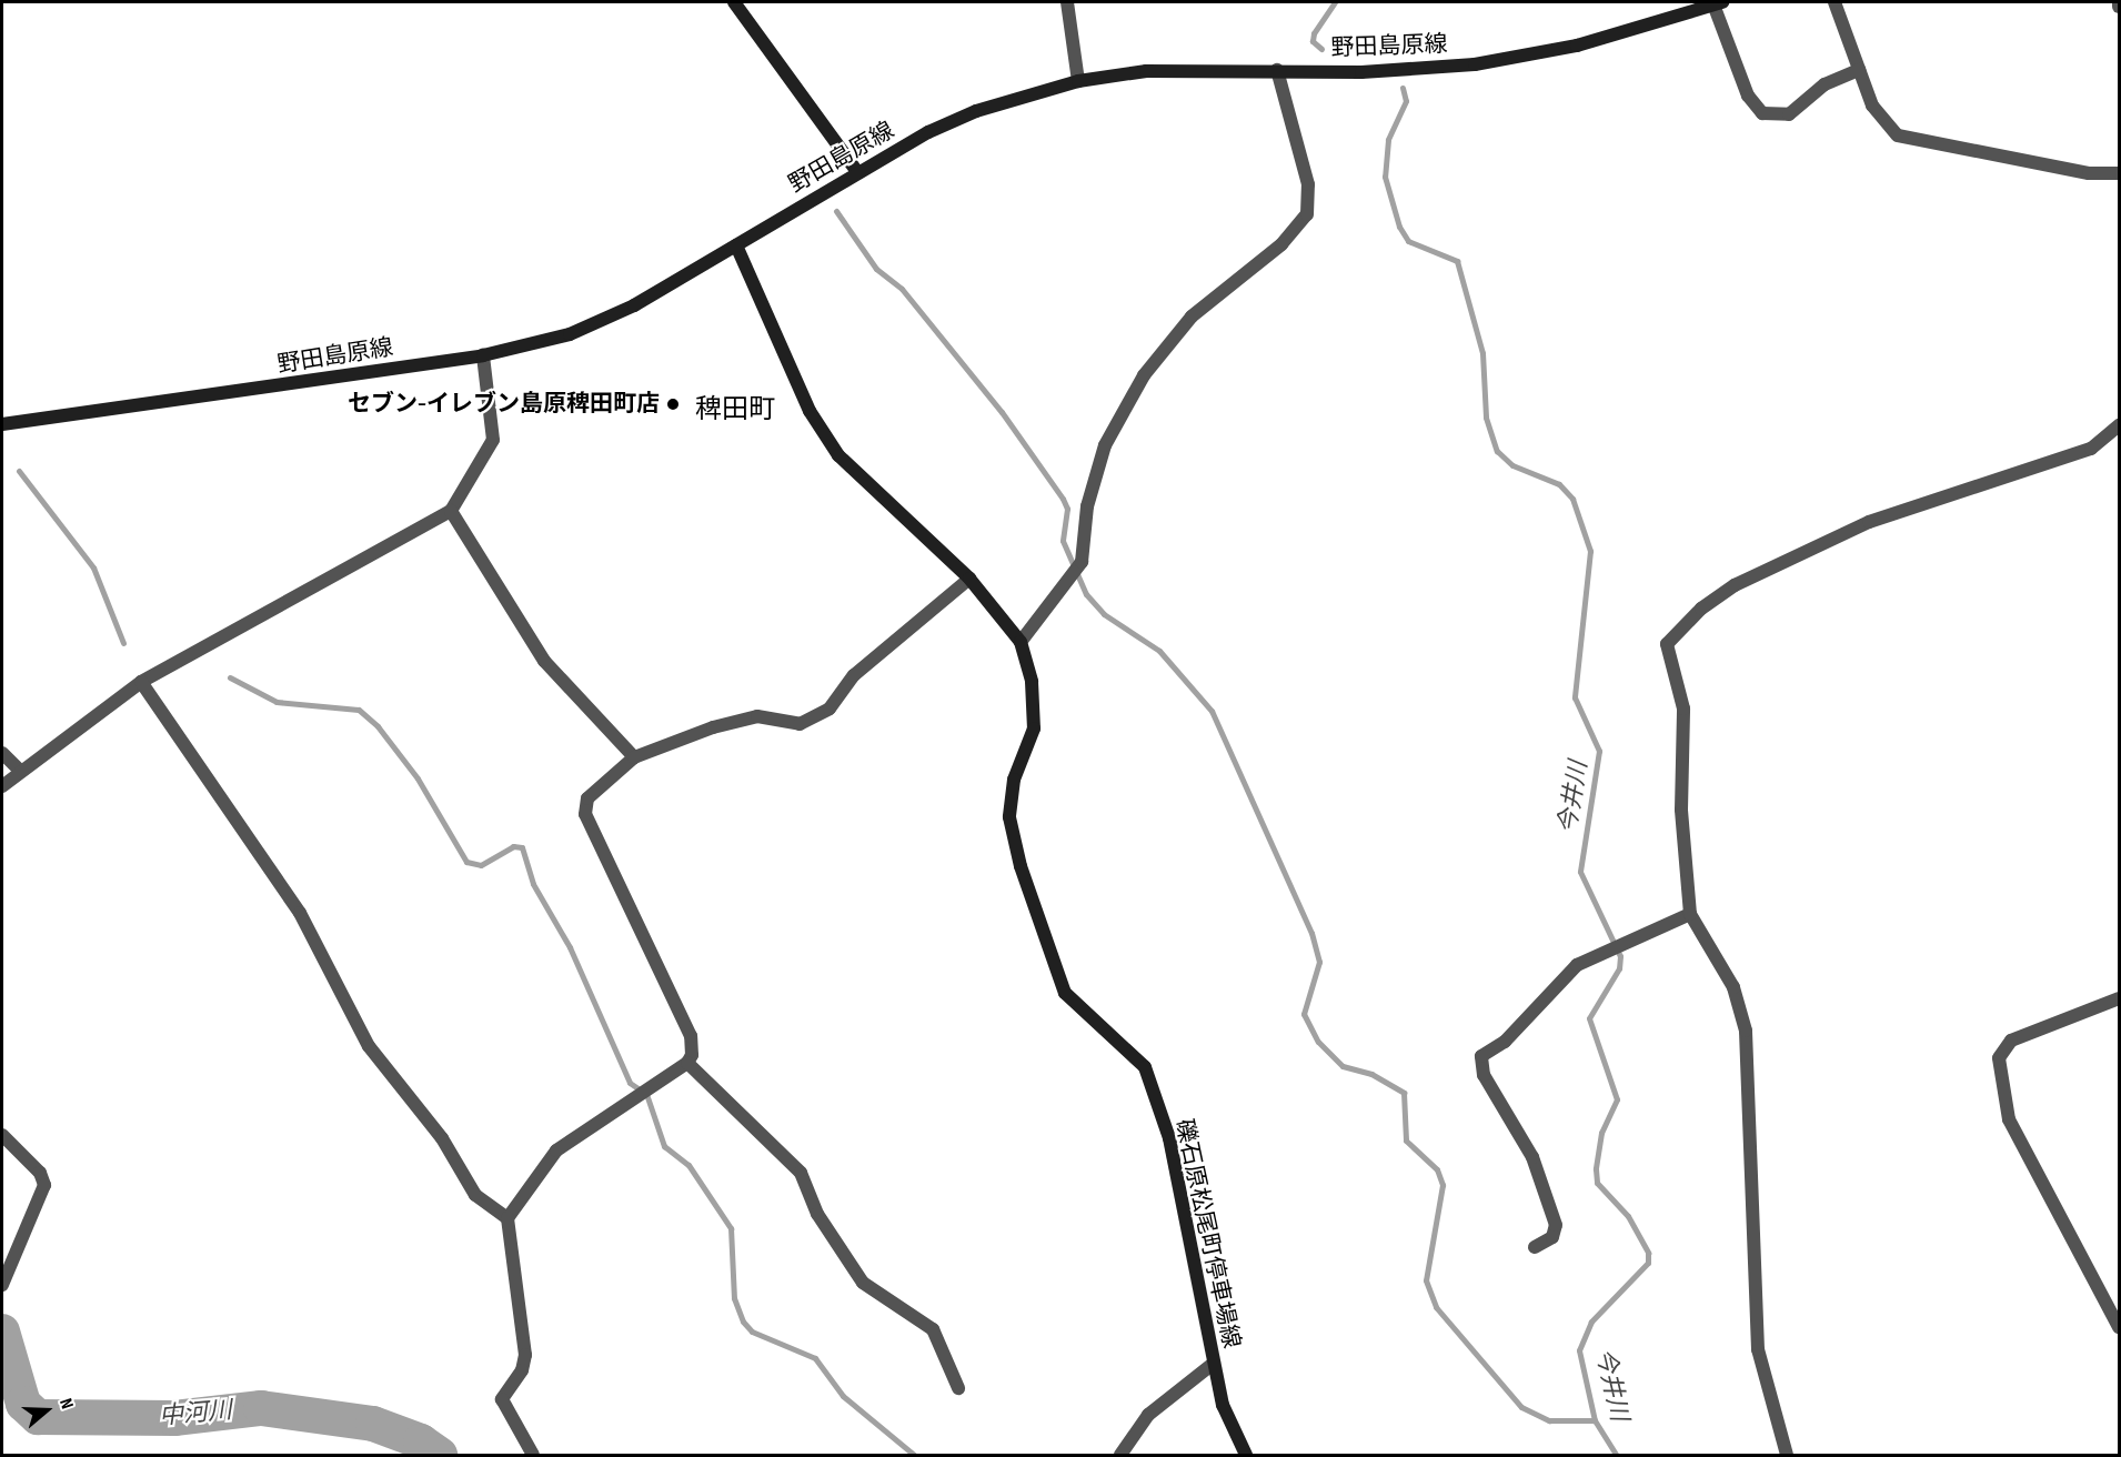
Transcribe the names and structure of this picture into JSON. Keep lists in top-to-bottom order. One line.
{"streets":{"main road":["野田島原線","礫石原松尾町停車場線"]},"crossings":[["野田島原線","礫石原松尾町停車場線"]],"districts":["稗田町"],"water":["今井川","中河川"],"places":["セブン-イレブン島原稗田町店"],"north":"right"}
